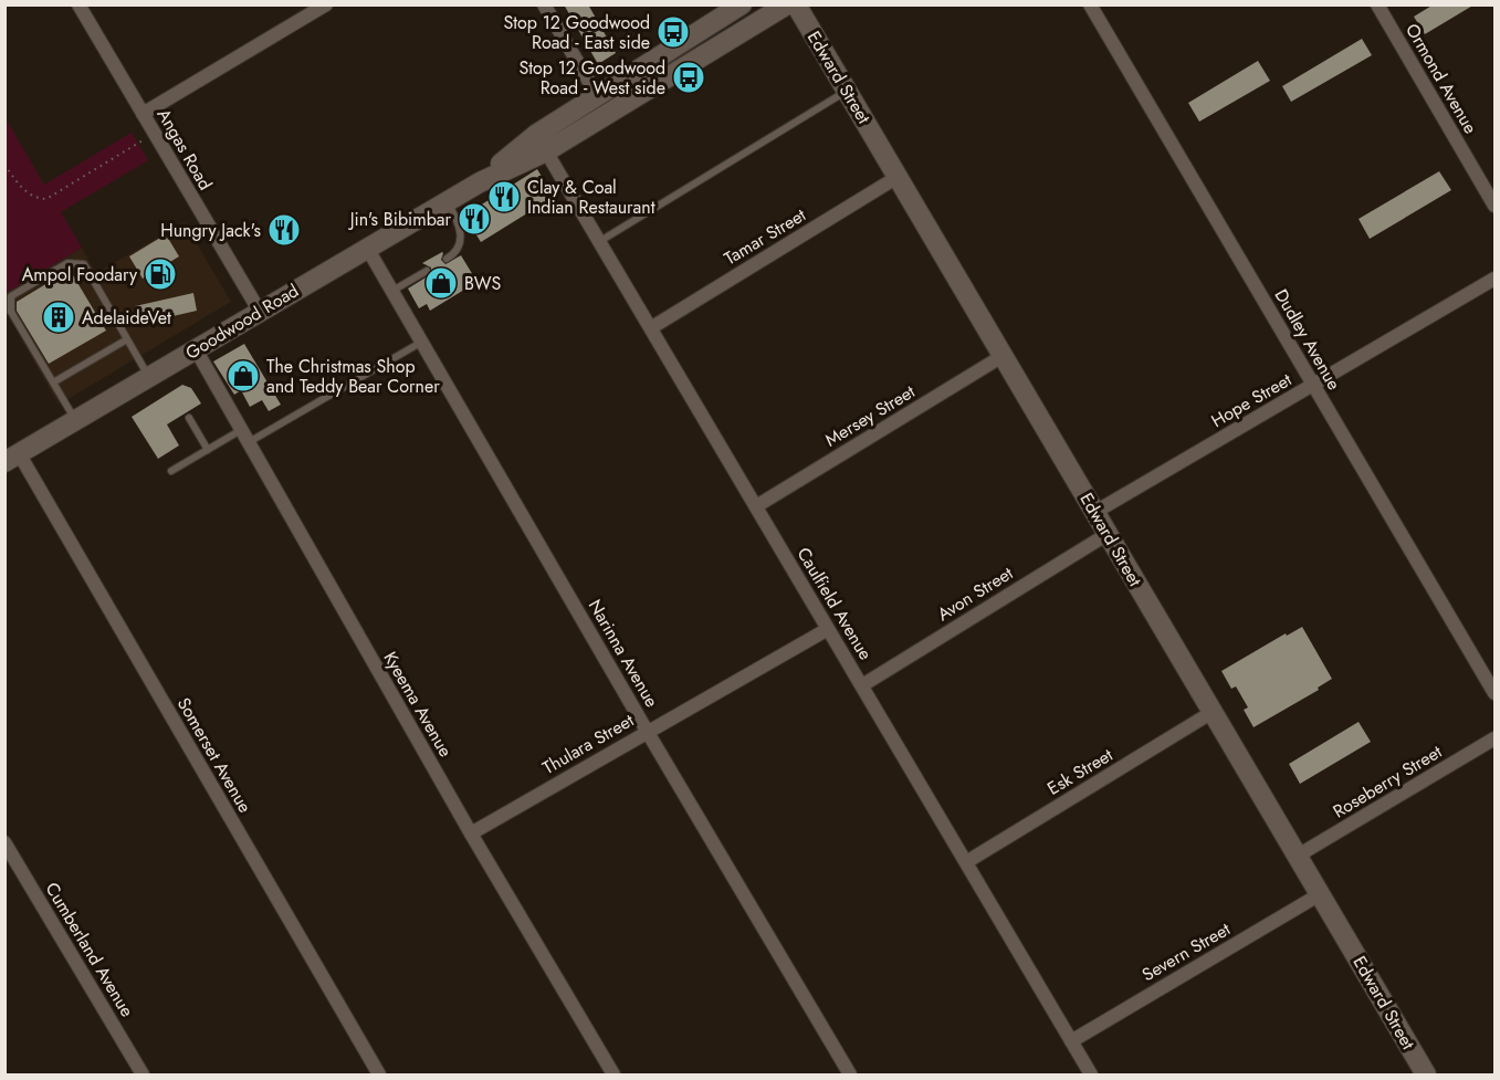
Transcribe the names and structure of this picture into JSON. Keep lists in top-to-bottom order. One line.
{"streets":{"street":["Edward Street","Ormond Avenue","Angas Road","Tamar Street","Goodwood Road","Dudley Avenue","Hope Street","Mersey Street","Avon Street","Caulfield Avenue","Narinna Avenue","Kyeema Avenue","Thulara Street","Somerset Avenue","Esk Street","Roseberry Street","Cumberland Avenue","Severn Street"]},"crossings":[["Edward Street","Tamar Street"],["Edward Street","Hope Street"],["Edward Street","Mersey Street"],["Edward Street","Avon Street"],["Edward Street","Esk Street"],["Edward Street","Roseberry Street"],["Edward Street","Severn Street"],["Angas Road","Goodwood Road"],["Tamar Street","Caulfield Avenue"],["Goodwood Road","Caulfield Avenue"],["Goodwood Road","Narinna Avenue"],["Goodwood Road","Kyeema Avenue"],["Goodwood Road","Somerset Avenue"],["Dudley Avenue","Hope Street"],["Mersey Street","Caulfield Avenue"],["Avon Street","Caulfield Avenue"],["Caulfield Avenue","Thulara Street"],["Caulfield Avenue","Esk Street"],["Caulfield Avenue","Severn Street"],["Narinna Avenue","Thulara Street"],["Kyeema Avenue","Thulara Street"]],"places":{"bus stop":["Stop 12 Goodwood Road - East side","Stop 12 Goodwood Road - West side"],"restaurant":["Clay & Coal Indian Restaurant","Jin's Bibimbar","Hungry Jack's"],"fuel station":["Ampol Foodary"],"shop":["BWS","The Christmas Shop and Teddy Bear Corner"],"building":["AdelaideVet"]}}
